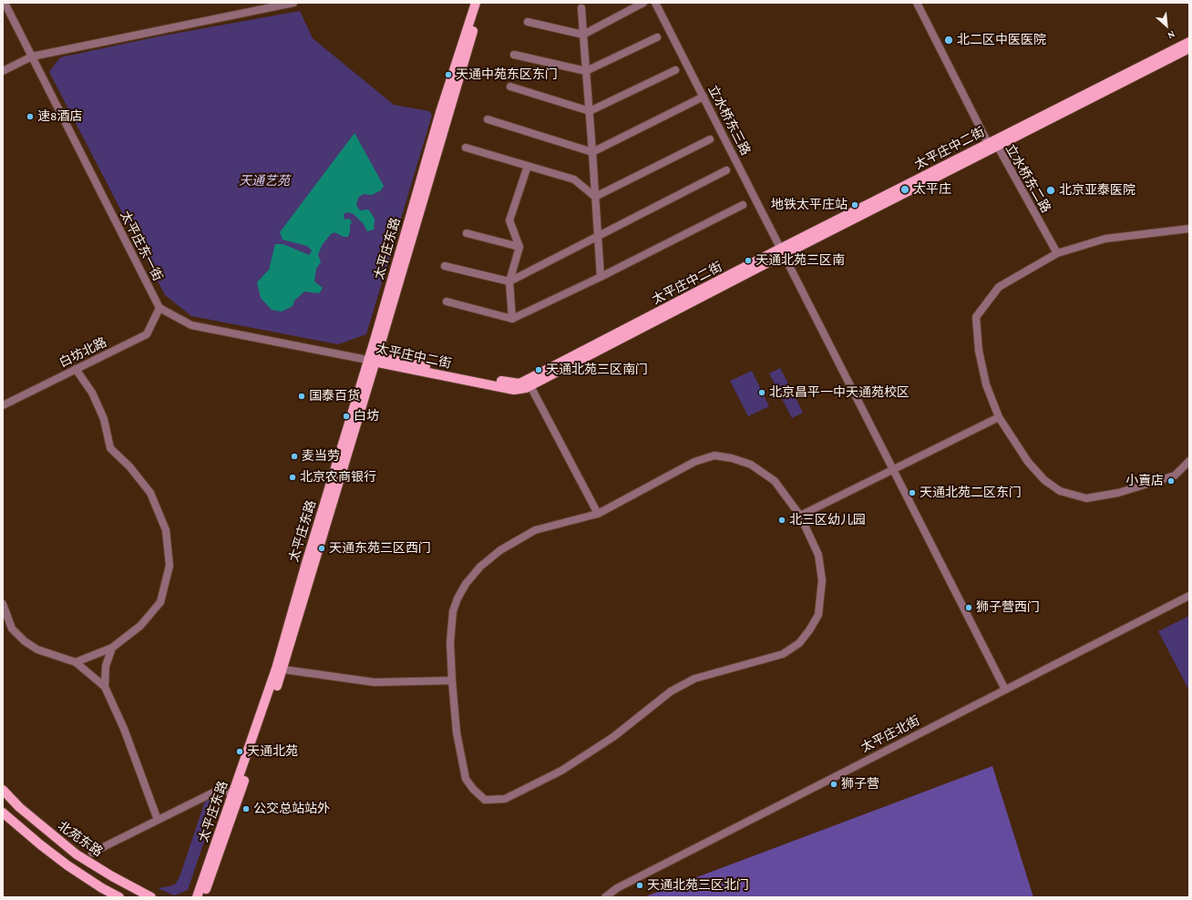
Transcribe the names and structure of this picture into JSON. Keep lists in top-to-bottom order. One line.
{"streets":{"main road":["太平庄中二街","太平庄东路","北苑东路"],"street":["立水桥东三路","立水桥东二路","太平庄东一街","白坊北路","太平庄北街"]},"crossings":[["立水桥东三路","太平庄中二街"],["立水桥东三路","太平庄北街"],["太平庄中二街","立水桥东二路"],["太平庄中二街","太平庄东路"],["太平庄东一街","白坊北路"]],"parks":["天通艺苑"],"places":["北二区中医医院","天通中苑东区东门","速8酒店","太平庄","北京亚泰医院","地铁太平庄站","天通北苑三区南","天通北苑三区南门","北京昌平一中天通苑校区","国泰百货","白坊","麦当劳","北京农商银行","小賣店","天通北苑二区东门","北三区幼儿园","天通东苑三区西门","狮子营西门","天通北苑","狮子营","公交总站站外","天通北苑三区北门"],"north":"bottom right"}
